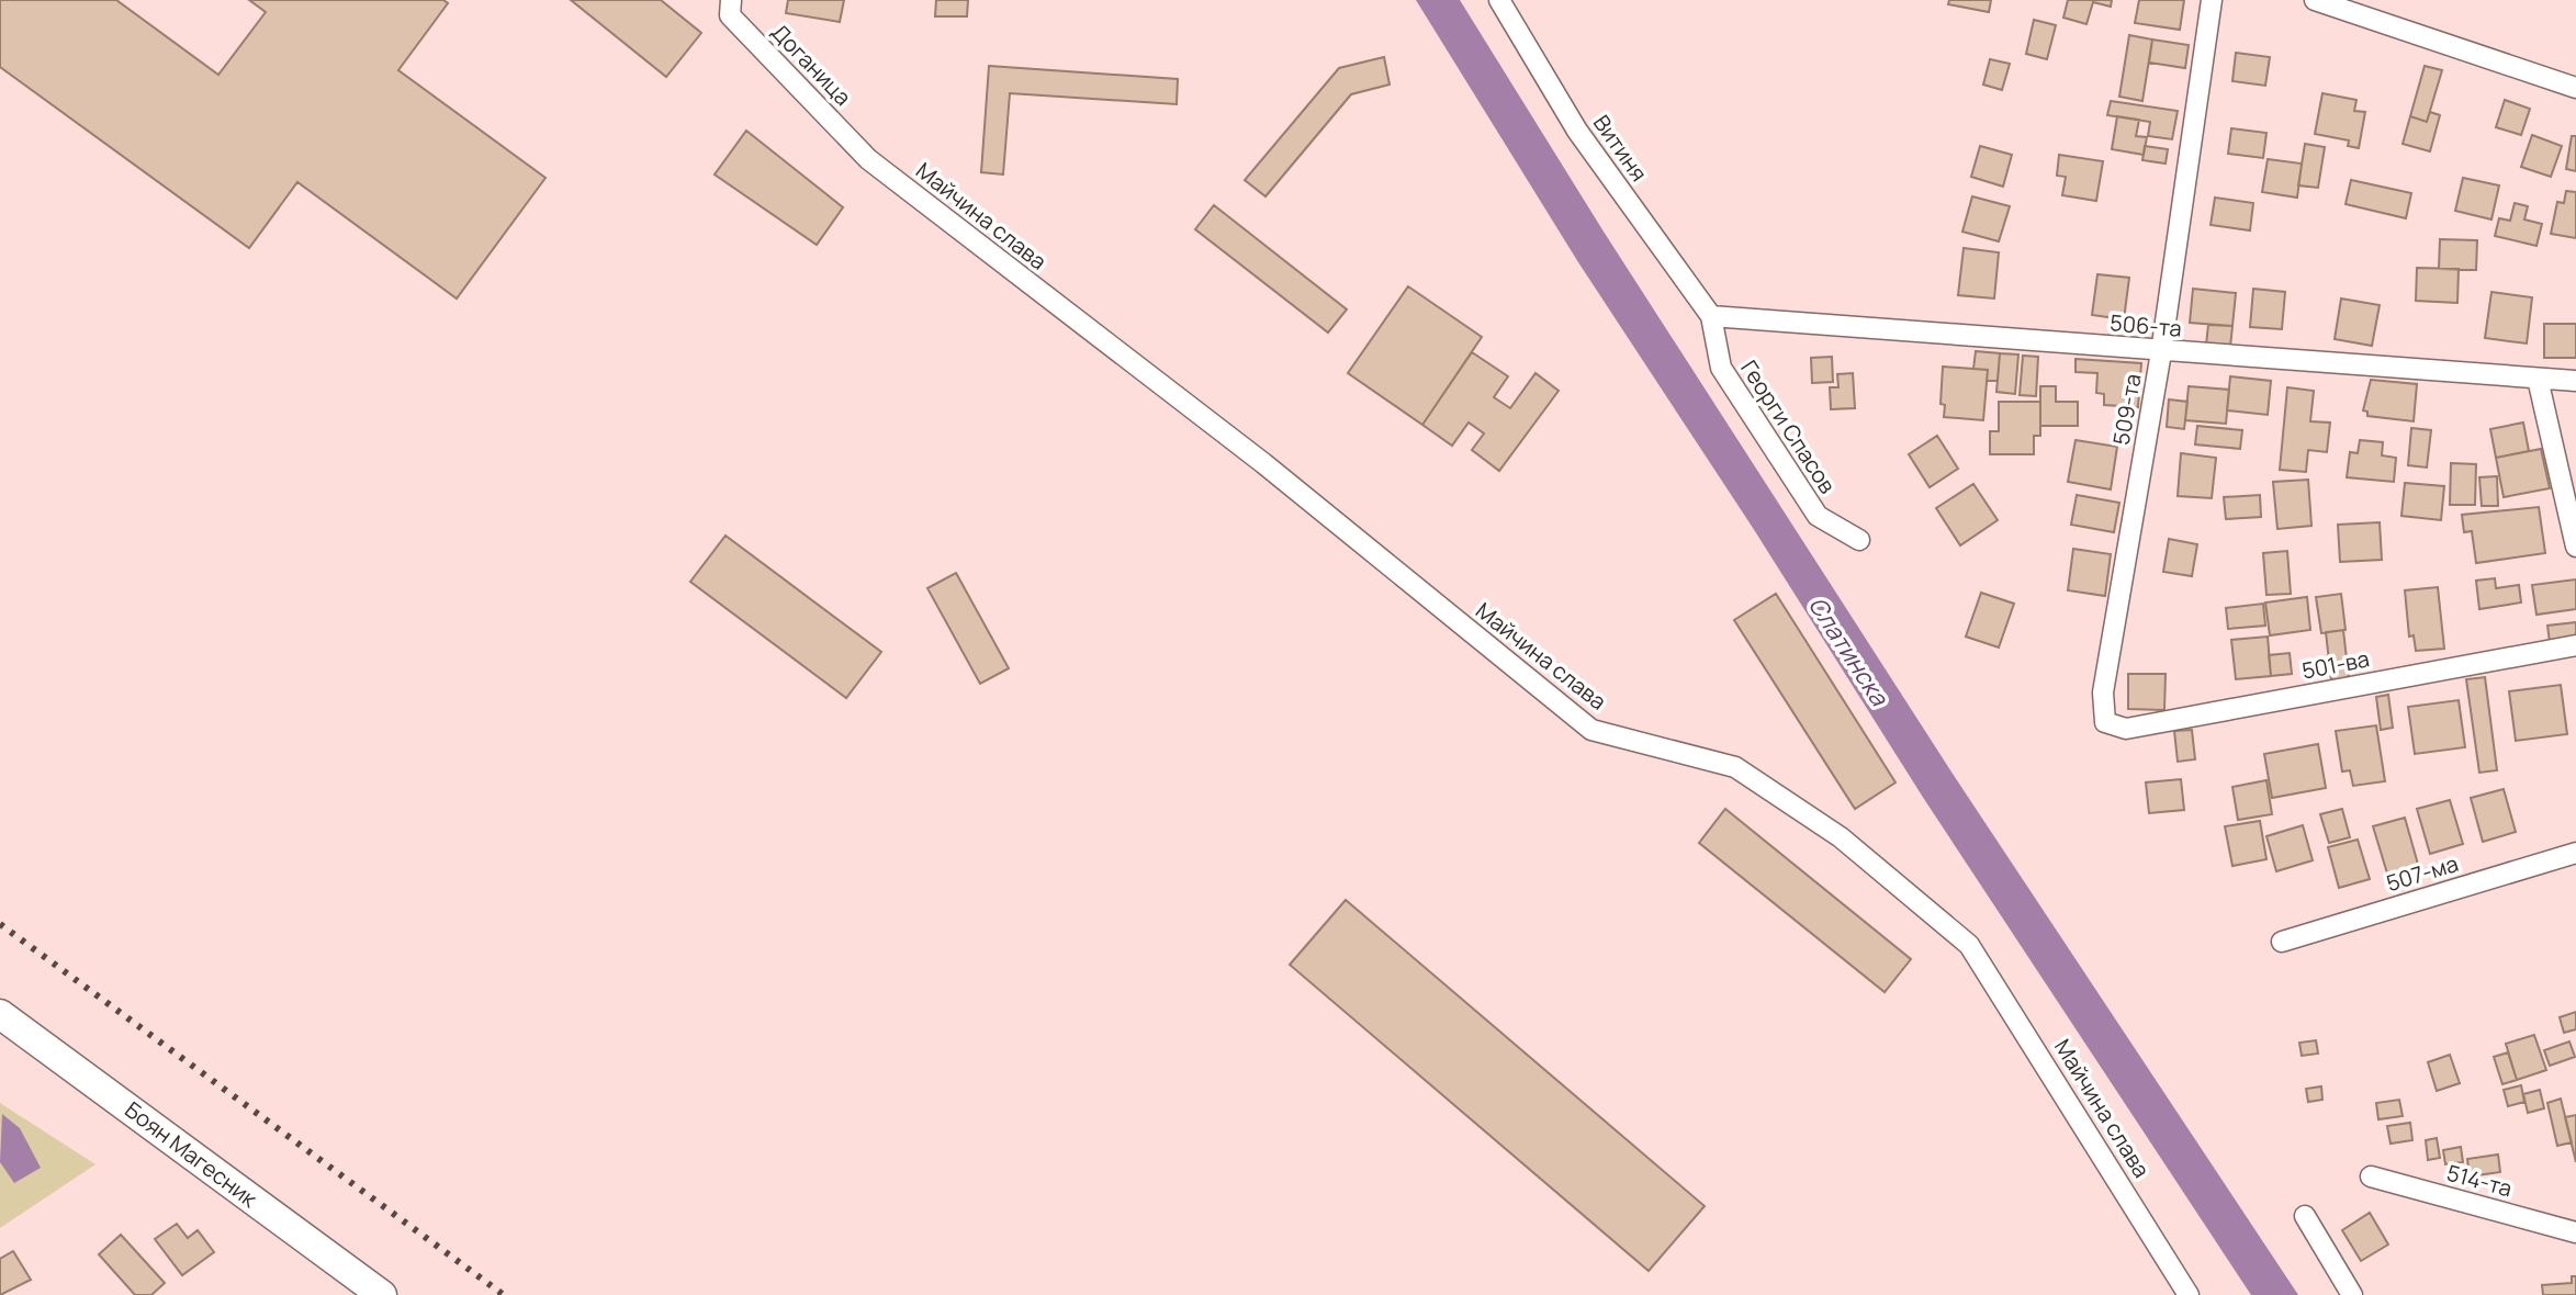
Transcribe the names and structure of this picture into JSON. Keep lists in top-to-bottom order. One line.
{"streets":{"street":["Доганица","Витиня","Майчина слава","506-та","509-та","Георги Спасов","501-ва","507-ма","Боян Магесник","514-та"]},"crossings":[["Доганица","Майчина слава"],["Витиня","506-та"],["Витиня","Георги Спасов"],["506-та","509-та"],["506-та","Георги Спасов"],["509-та","501-ва"]],"water":["Слатинска"]}
